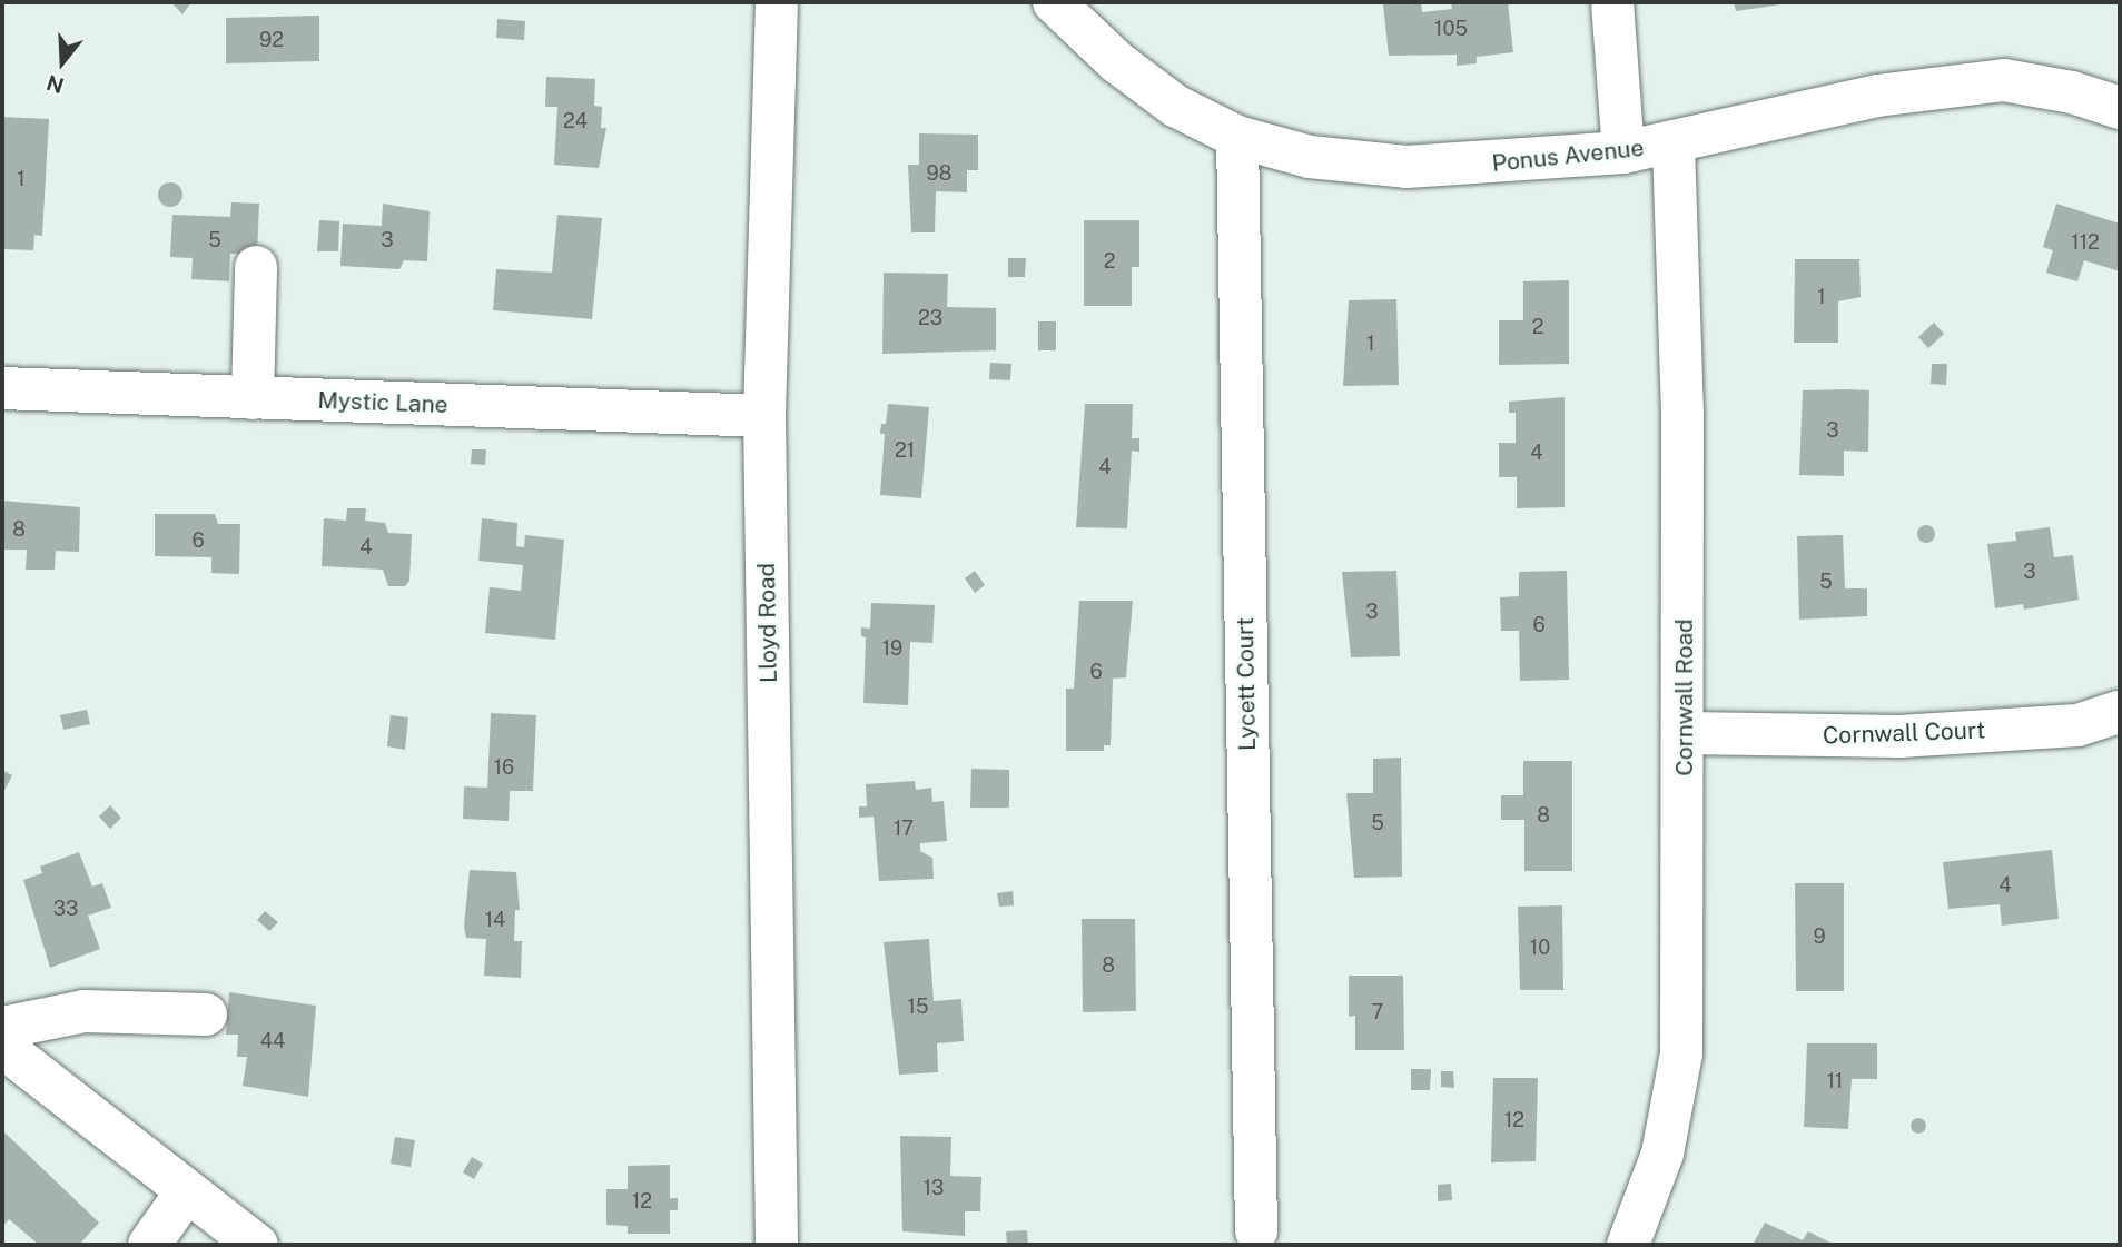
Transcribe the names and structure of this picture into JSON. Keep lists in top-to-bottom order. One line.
{"streets":{"street":["Ponus Avenue","Mystic Lane","Lloyd Road","Lycett Court","Cornwall Road","Cornwall Court"]},"crossings":[["Ponus Avenue","Lycett Court"],["Ponus Avenue","Cornwall Road"],["Mystic Lane","Lloyd Road"],["Cornwall Road","Cornwall Court"]],"house_numbers":["105","92","24","98","1","5","3","112","2","1","23","2","1","3","21","4","4","8","6","4","3","5","3","6","19","6","16","8","5","17","4","33","14","9","10","8","15","7","44","11","12","13","12"],"north":"bottom"}
